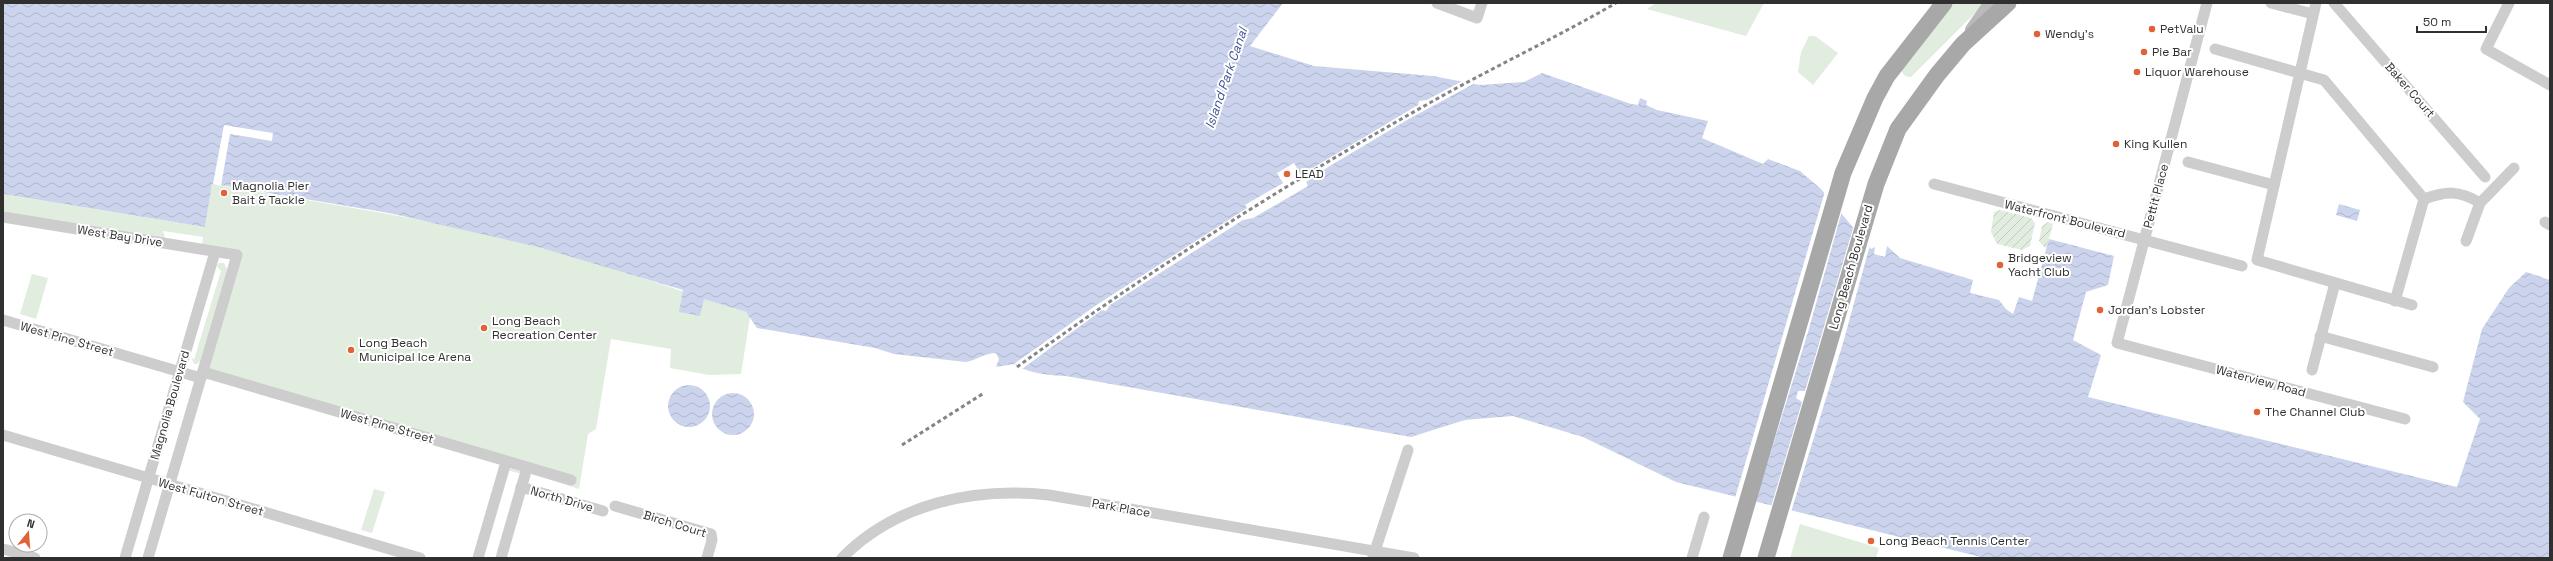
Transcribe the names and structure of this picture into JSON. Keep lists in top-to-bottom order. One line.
{"streets":{"main road":["Long Beach Boulevard"],"street":["Baker Court","Pettit Place","Waterfront Boulevard","West Bay Drive","West Pine Street","Waterview Road","Magnolia Boulevard","West Fulton Street","North Drive","Park Place","Birch Court"]},"crossings":[["Pettit Place","Waterfront Boulevard"],["Pettit Place","Waterview Road"],["West Bay Drive","Magnolia Boulevard"],["West Pine Street","Magnolia Boulevard"],["Magnolia Boulevard","West Fulton Street"]],"water":["Island Park Canal"],"places":["PetValu","Wendy's","Pie Bar","Liquor Warehouse","King Kullen","LEAD","Magnolia Pier Bait & Tackle","Bridgeview Yacht Club","Jordan's Lobster","Long Beach Recreation Center","Long Beach Municipal Ice Arena","The Channel Club","Long Beach Tennis Center"],"scale_bar":"50 m","north":"top"}
